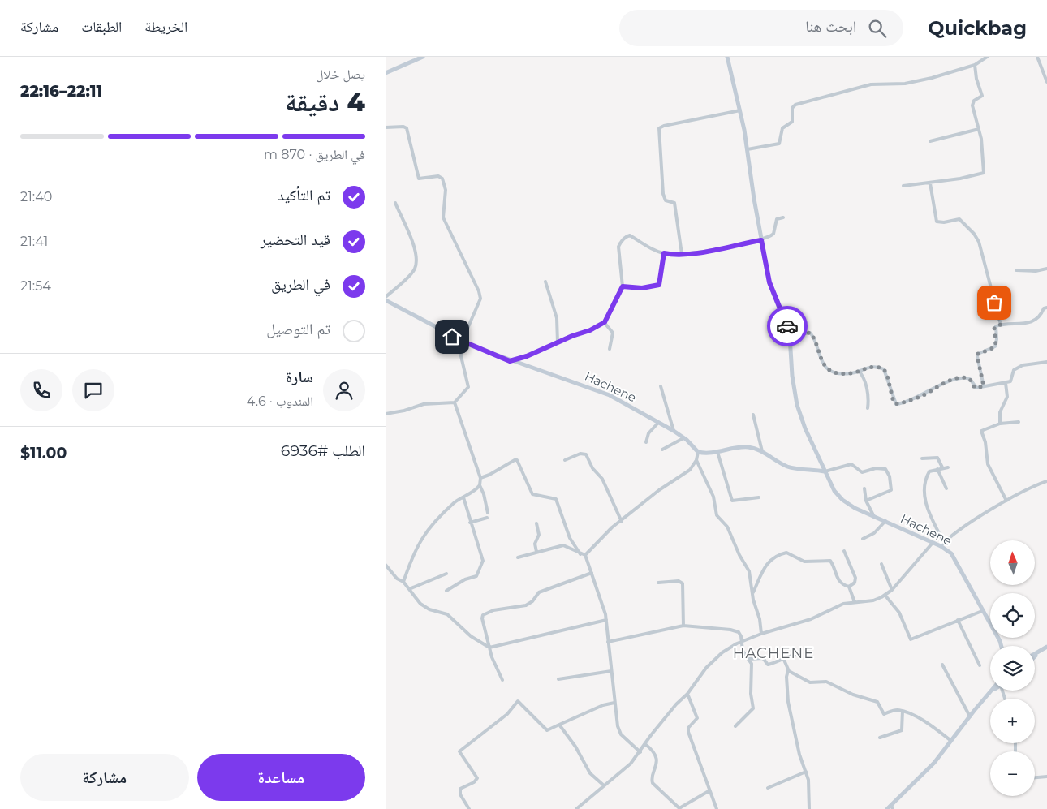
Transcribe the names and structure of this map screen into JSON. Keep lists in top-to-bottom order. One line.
{"streets":{"street":["Hachene"]},"districts":["HACHENE"],"north":"top","page":{"header":"Quickbag","search":"ابحث هنا","nav":["الخريطة","الطبقات","مشاركة"],"heading":["4 دقيقة","يصل خلال","22:11–22:16"],"panel":["سارة","المندوب · 4.6","الطلب #6936","$11.00"],"bar":"في الطريق · 870 m","list":[["تم التأكيد","21:40"],["قيد التحضير","21:41"],["في الطريق","21:54"],"تم التوصيل"],"map_buttons":["+","−"],"buttons":["مساعدة","مشاركة"]}}
